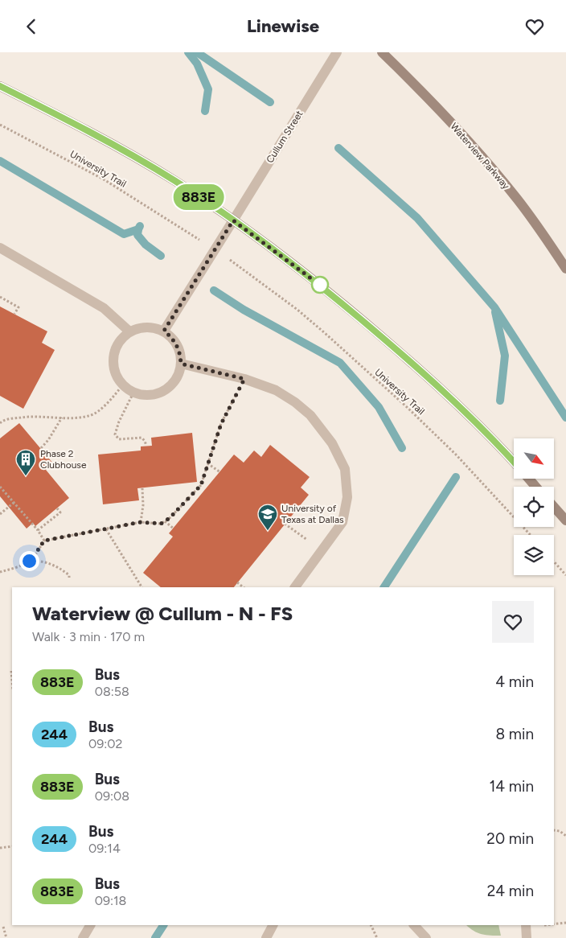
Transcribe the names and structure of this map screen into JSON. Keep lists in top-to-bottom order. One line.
{"streets":{"main road":["Waterview Parkway"],"street":["Cullum Street"],"path":["University Trail"]},"places":{"building":["Phase 2 Clubhouse"],"school or university":["University of Texas at Dallas"]},"lines":["bus line 883E"],"north":"bottom right","page":{"header":"Linewise","on_map":"883E","heading":["Waterview @ Cullum - N - FS","Walk · 3 min · 170 m"],"list":[{"mark":"883E","name":"Bus","note":"08:58","value":"4 min"},{"mark":"244","name":"Bus","note":"09:02","value":"8 min"},{"mark":"883E","name":"Bus","note":"09:08","value":"14 min"},{"mark":"244","name":"Bus","note":"09:14","value":"20 min"},{"mark":"883E","name":"Bus","note":"09:18","value":"24 min"}]}}
